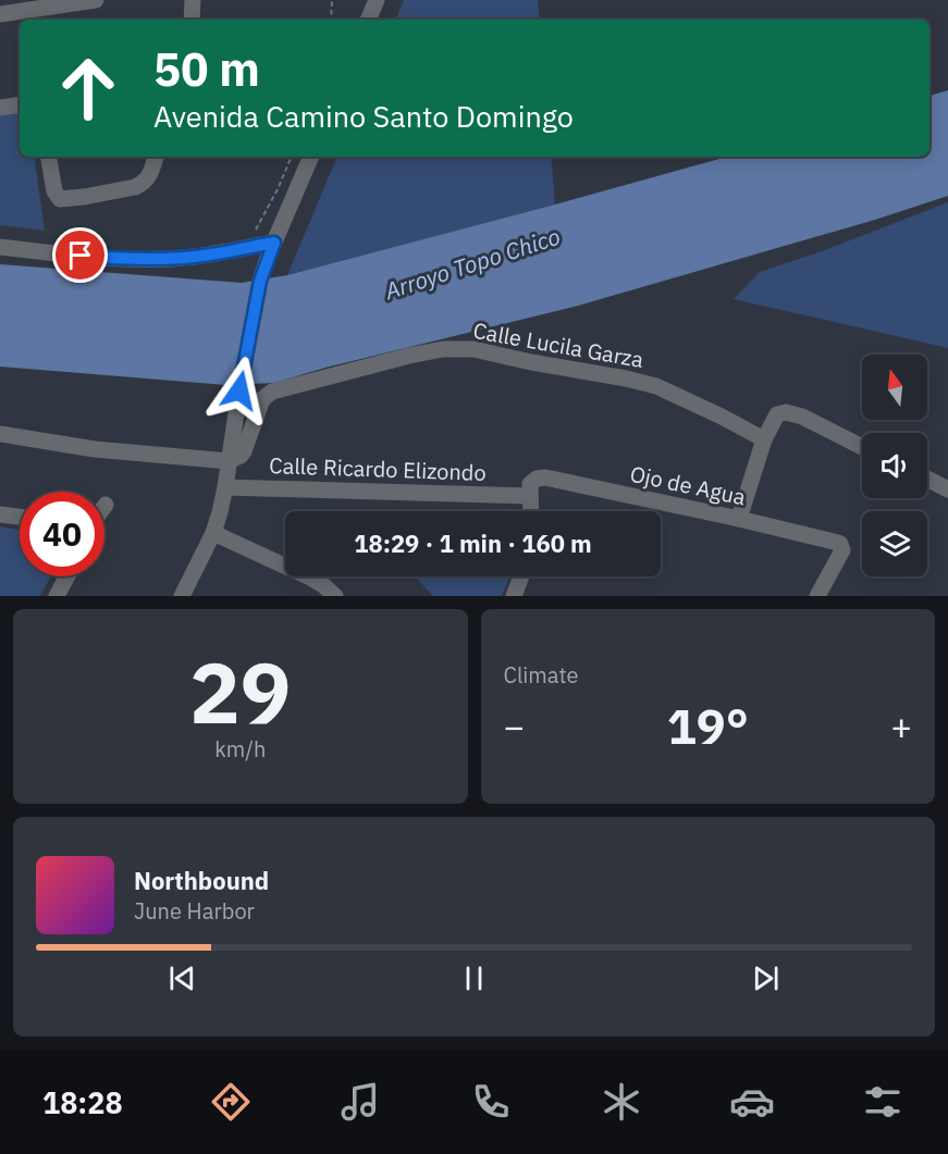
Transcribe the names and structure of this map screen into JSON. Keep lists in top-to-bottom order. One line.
{"streets":{"street":["Calle Lucila Garza","Calle Ricardo Elizondo","Ojo de Agua"]},"crossings":[["Calle Ricardo Elizondo","Ojo de Agua"]],"water":["Arroyo Topo Chico"],"north":"top","page":{"turn":["50 m","Avenida Camino Santo Domingo"],"limit":"40","trip":"18:29 · 1 min · 160 m","tile":[["29","km/h"],"Climate"],"heat":["−","19°","+"],"song":["Northbound","June Harbor"],"tabs":"18:28"}}
